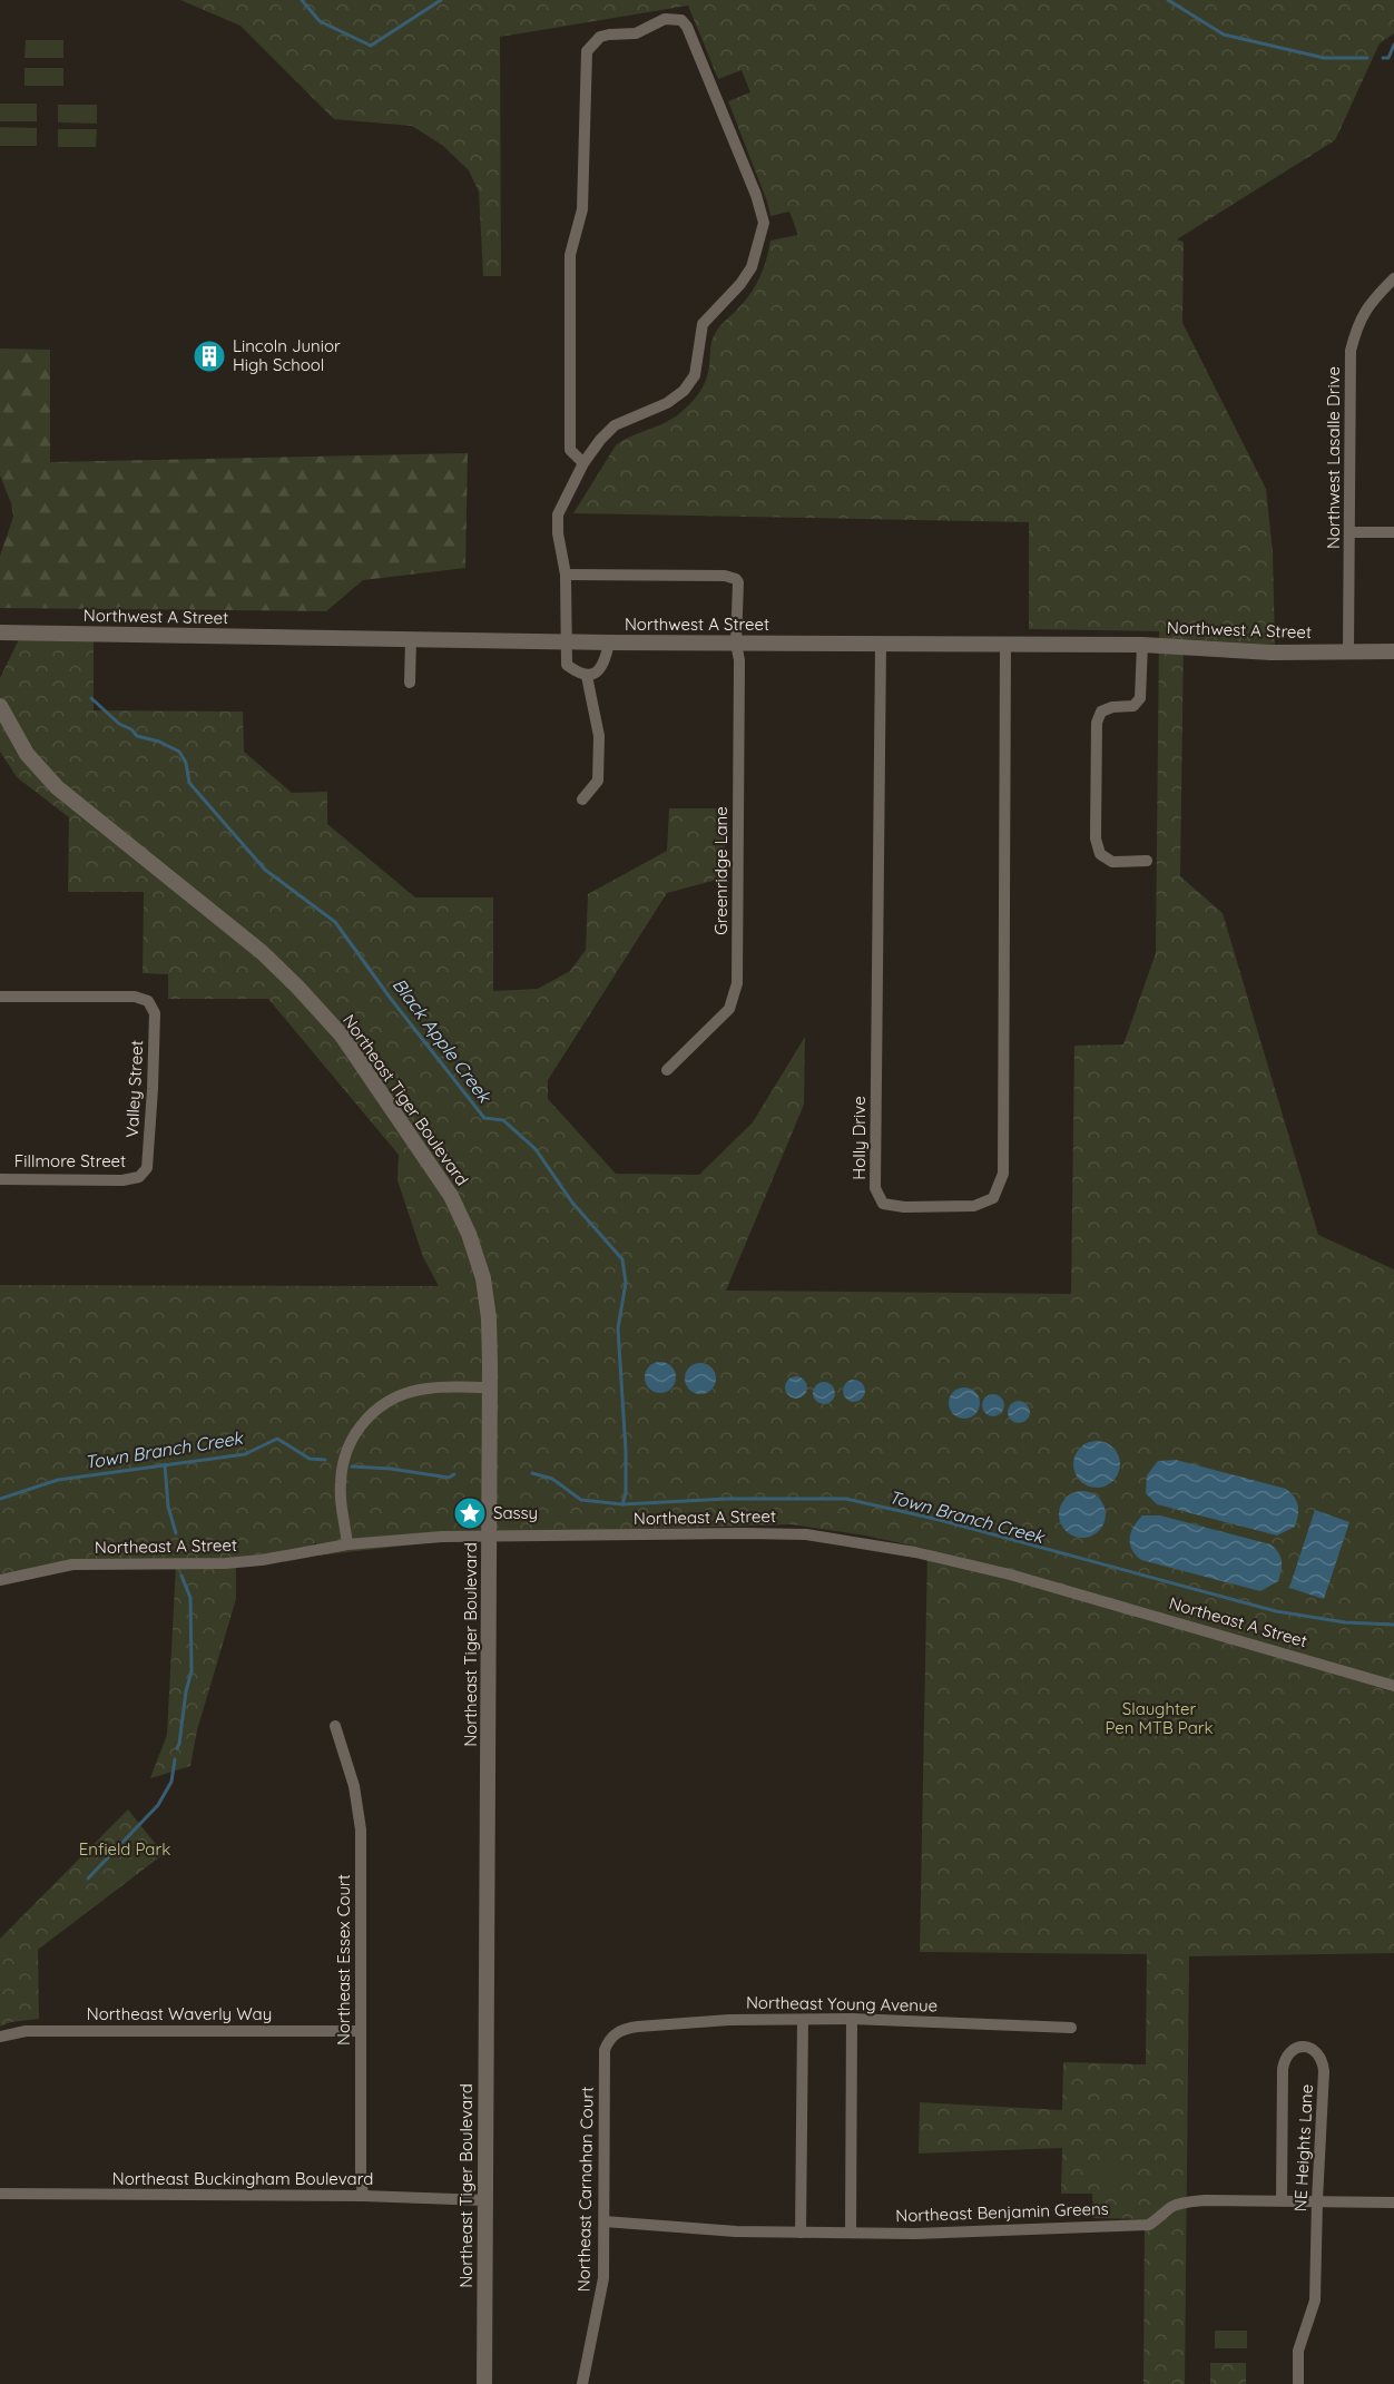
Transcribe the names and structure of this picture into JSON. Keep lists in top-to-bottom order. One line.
{"streets":{"street":["Northwest Lasalle Drive","Northwest A Street","Greenridge Lane","Valley Street","Northeast Tiger Boulevard","Holly Drive","Fillmore Street","Northeast A Street","Northeast Essex Court","Northeast Young Avenue","Northeast Waverly Way","NE Heights Lane","Northeast Buckingham Boulevard","Northeast Carnahan Court","Northeast Benjamin Greens"]},"crossings":[["Northwest Lasalle Drive","Northwest A Street"],["Northwest A Street","Greenridge Lane"],["Northwest A Street","Holly Drive"],["Valley Street","Fillmore Street"],["Northeast Tiger Boulevard","Northeast Buckingham Boulevard"],["Northeast Essex Court","Northeast Waverly Way"],["Northeast Essex Court","Northeast Buckingham Boulevard"],["Northeast Young Avenue","Northeast Carnahan Court"],["NE Heights Lane","Northeast Benjamin Greens"],["Northeast Carnahan Court","Northeast Benjamin Greens"]],"water":["Black Apple Creek","Town Branch Creek"],"parks":["Slaughter Pen MTB Park","Enfield Park"],"places":{"building":["Lincoln Junior High School"],"place":["Sassy"]}}
